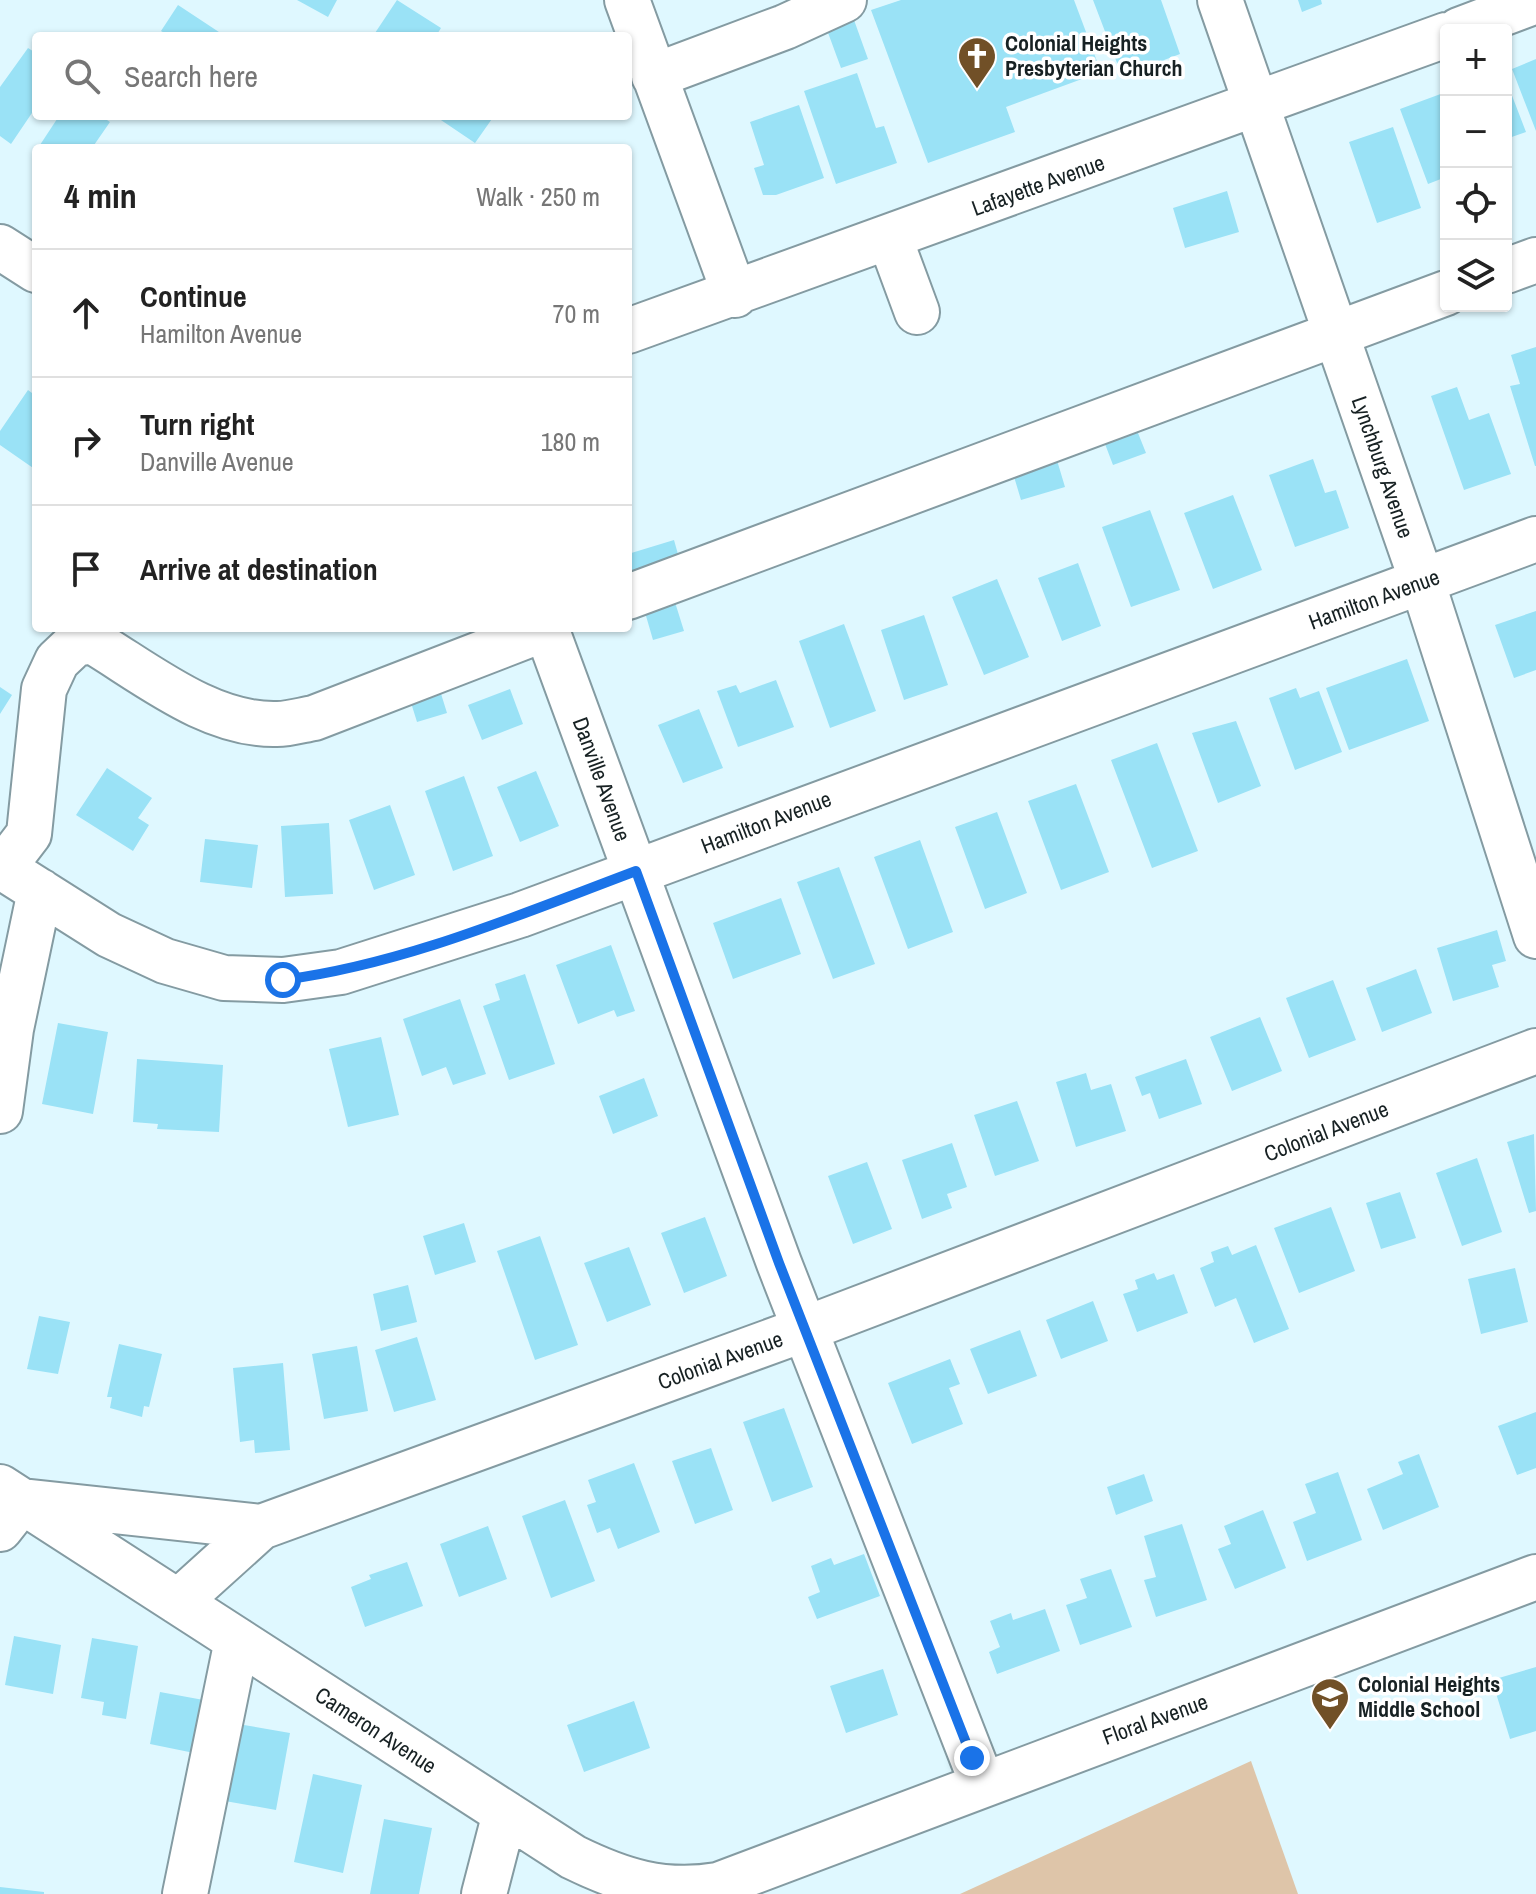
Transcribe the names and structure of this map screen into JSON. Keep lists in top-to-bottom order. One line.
{"streets":{"street":["Lafayette Avenue","Lynchburg Avenue","Hamilton Avenue","Danville Avenue","Colonial Avenue","Floral Avenue","Cameron Avenue"]},"crossings":[["Lafayette Avenue","Lynchburg Avenue"],["Lynchburg Avenue","Hamilton Avenue"],["Hamilton Avenue","Danville Avenue"],["Danville Avenue","Colonial Avenue"],["Danville Avenue","Floral Avenue"],["Colonial Avenue","Cameron Avenue"],["Floral Avenue","Cameron Avenue"]],"places":{"church":["Colonial Heights Presbyterian Church"],"school or university":["Colonial Heights Middle School"]},"page":{"map_buttons":["+","−"],"search":"Search here","heading":["4 min","Walk · 250 m"],"list":[["Continue","Hamilton Avenue","70 m"],["Turn right","Danville Avenue","180 m"],"Arrive at destination"]}}
